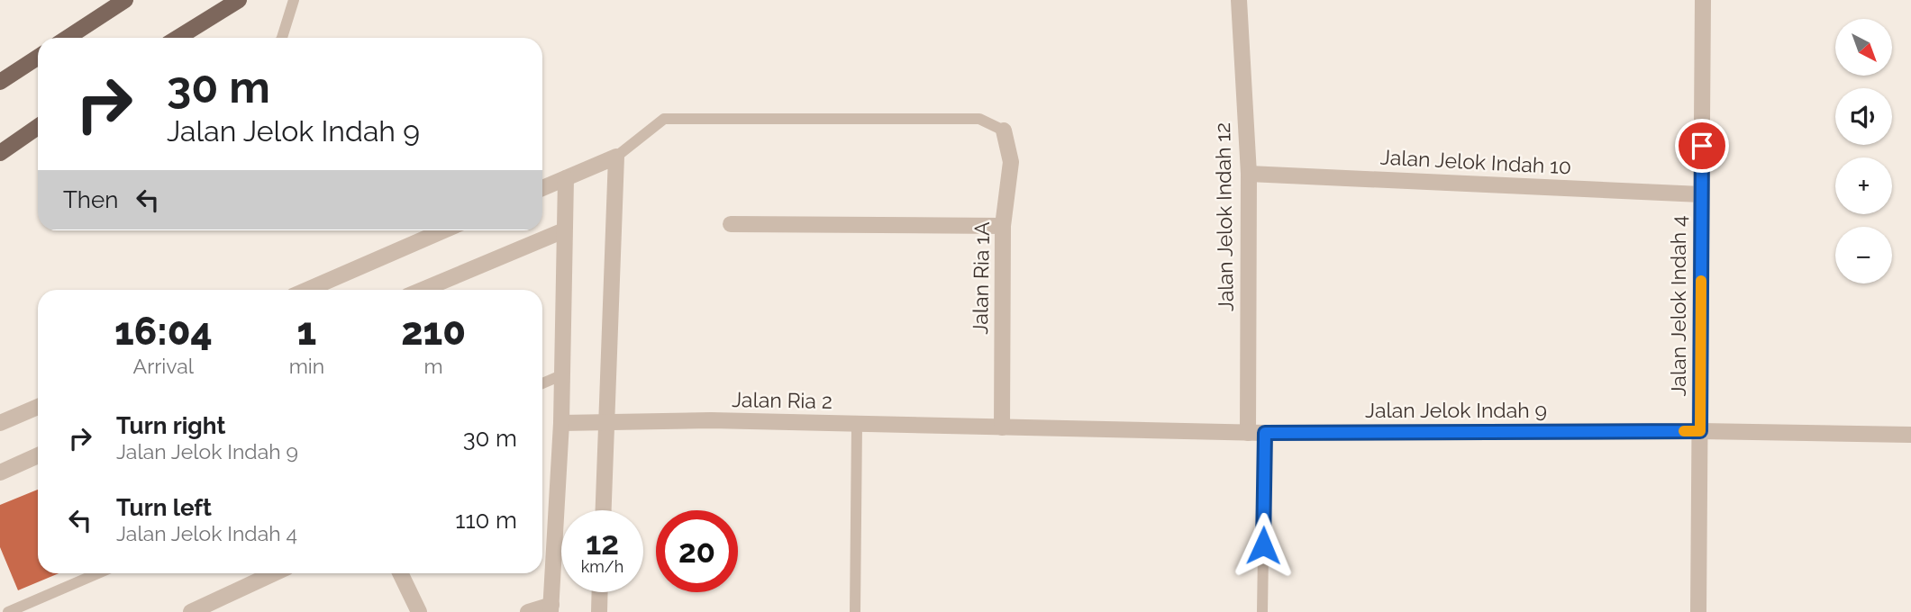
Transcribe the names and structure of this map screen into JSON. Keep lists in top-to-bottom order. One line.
{"streets":{"street":["Jalan Jelok Indah 10","Jalan Jelok Indah 12","Jalan Ria 1A","Jalan Jelok Indah 4","Jalan Ria 2","Jalan Jelok Indah 9"]},"crossings":[["Jalan Jelok Indah 10","Jalan Jelok Indah 12"],["Jalan Jelok Indah 10","Jalan Jelok Indah 4"],["Jalan Jelok Indah 12","Jalan Jelok Indah 9"],["Jalan Ria 1A","Jalan Ria 2"],["Jalan Ria 1A","Jalan Jelok Indah 9"],["Jalan Jelok Indah 4","Jalan Jelok Indah 9"],["Jalan Ria 2","Jalan Jelok Indah 9"]],"north":"bottom right","page":{"map_buttons":["+","−"],"turn":["30 m","Jalan Jelok Indah 9"],"then":"Then","eta":["16:04","Arrival","1","min","210","m"],"list":[{"name":"Turn right","note":"Jalan Jelok Indah 9","value":"30 m"},{"name":"Turn left","note":"Jalan Jelok Indah 4","value":"110 m"}],"speed":"12 km/h","limit":"20"}}
